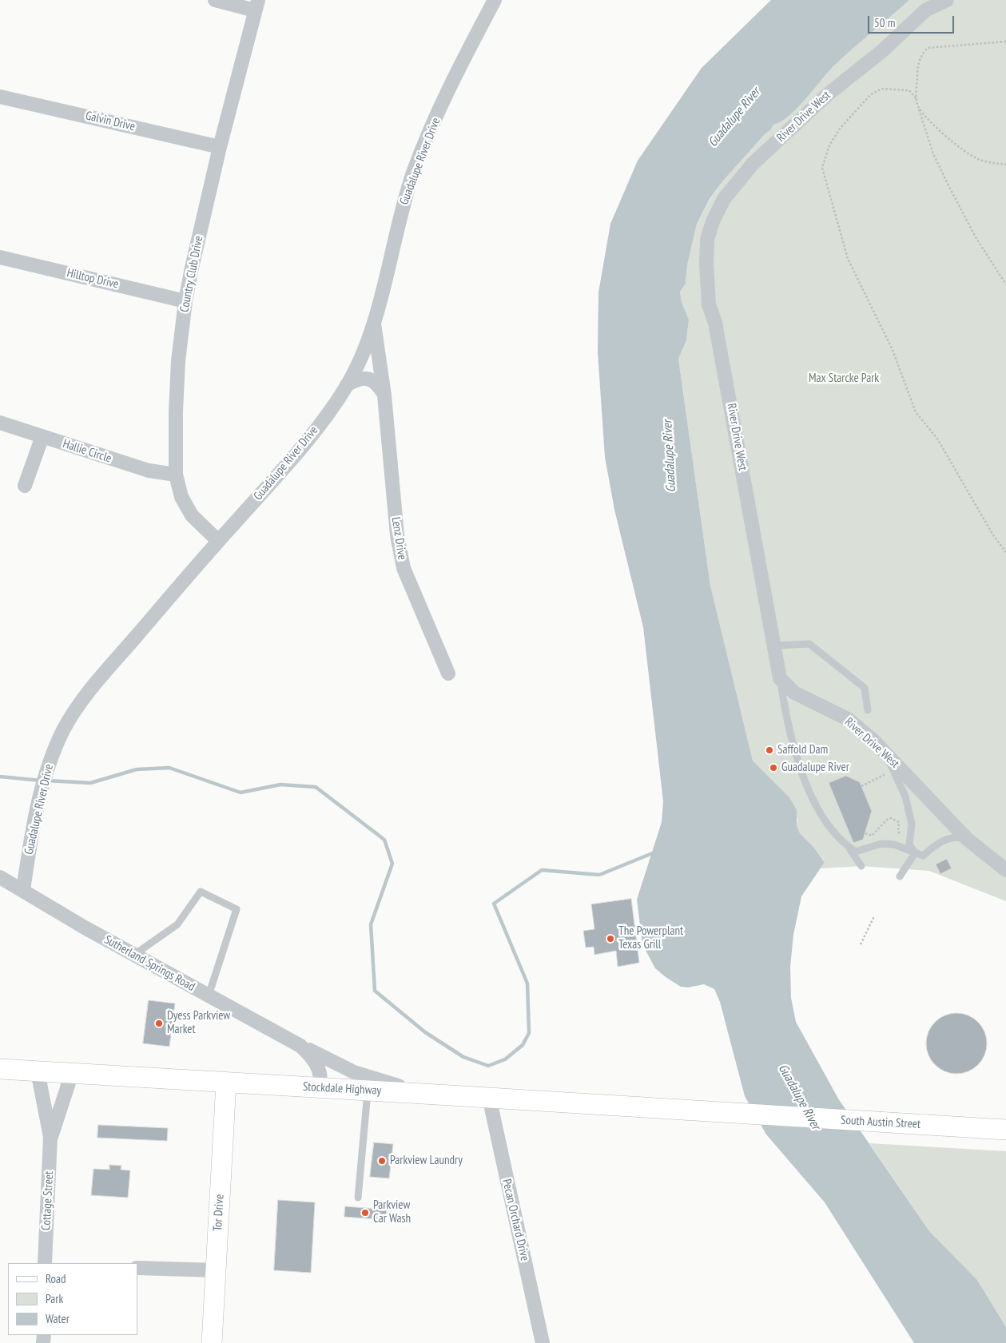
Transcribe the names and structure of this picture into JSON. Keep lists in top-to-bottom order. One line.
{"streets":{"main road":["Stockdale Highway","South Austin Street","Tor Drive"],"street":["River Drive West","Galvin Drive","Guadalupe River Drive","Country Club Drive","Hilltop Drive","Hallie Circle","Lenz Drive","Sutherland Springs Road","Cottage Street","Pecan Orchard Drive"]},"crossings":[["Galvin Drive","Country Club Drive"],["Guadalupe River Drive","Country Club Drive"],["Guadalupe River Drive","Lenz Drive"],["Guadalupe River Drive","Sutherland Springs Road"],["Country Club Drive","Hilltop Drive"],["Country Club Drive","Hallie Circle"],["Sutherland Springs Road","Stockdale Highway"],["Stockdale Highway","South Austin Street"],["Stockdale Highway","Cottage Street"],["Stockdale Highway","Tor Drive"],["Stockdale Highway","Pecan Orchard Drive"]],"water":["Guadalupe River"],"parks":["Max Starcke Park"],"places":["Saffold Dam","Guadalupe River","The Powerplant Texas Grill","Dyess Parkview Market","Parkview Laundry","Parkview Car Wash"],"legend":["Road","Park","Water"],"scale_bar":"50 m"}
